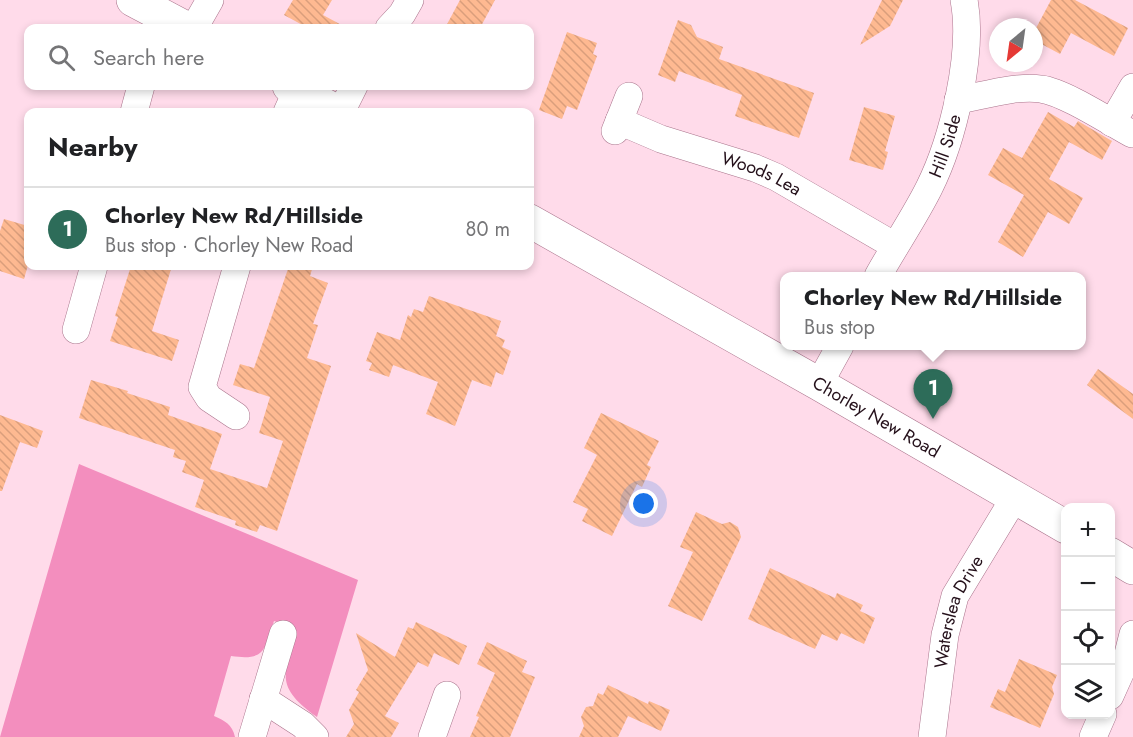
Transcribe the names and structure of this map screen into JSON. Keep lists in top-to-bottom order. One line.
{"streets":{"main road":["Chorley New Road"],"street":["Hill Side","Woods Lea","Waterslea Drive"]},"crossings":[["Hill Side","Woods Lea"],["Chorley New Road","Waterslea Drive"]],"north":"bottom left","page":{"search":"Search here","heading":"Nearby","list":[{"mark":"1","name":"Chorley New Rd/Hillside","note":"Bus stop · Chorley New Road","value":"80 m"}],"popup":["Chorley New Rd/Hillside","Bus stop"],"pins":"1","map_buttons":["+","−"]}}
